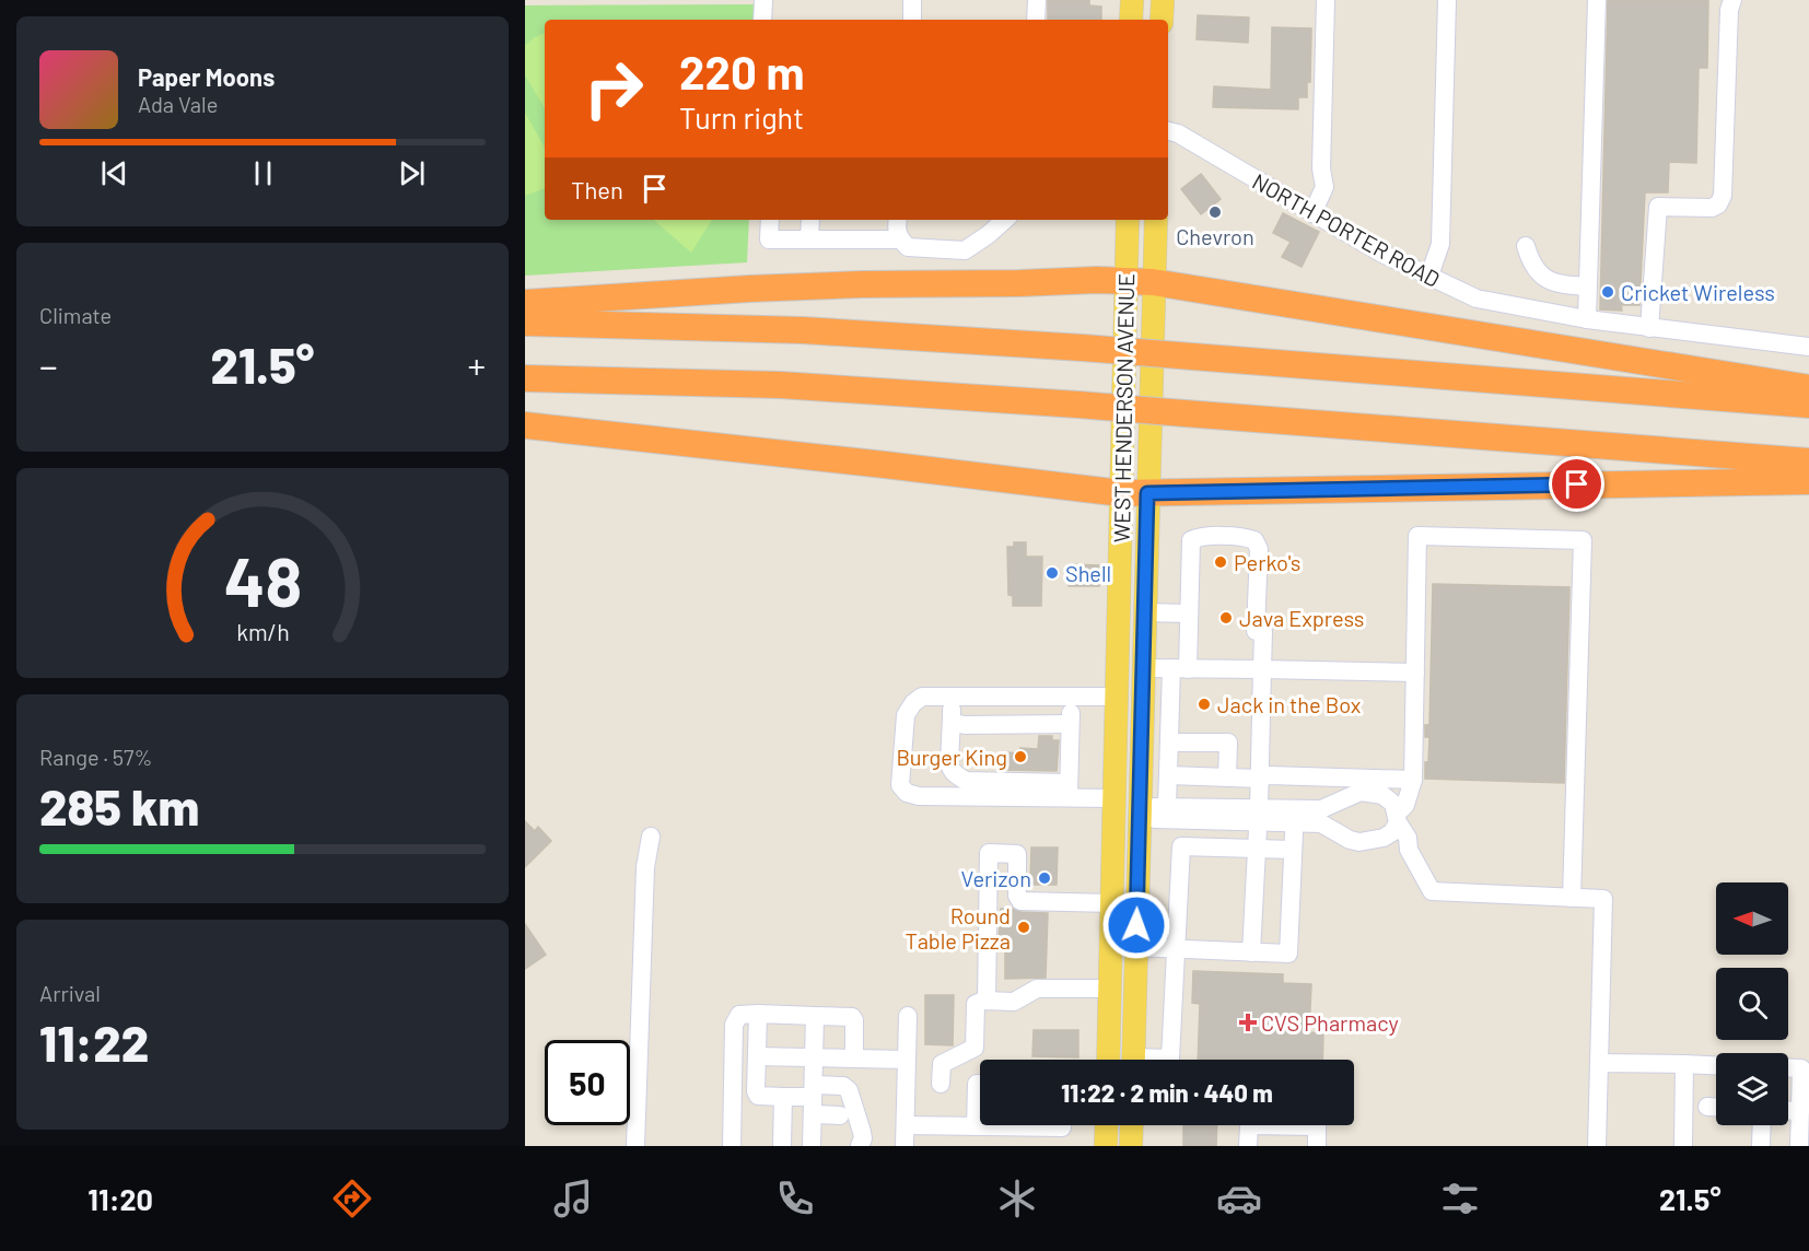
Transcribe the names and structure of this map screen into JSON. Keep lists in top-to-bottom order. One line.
{"streets":{"main road":["WEST HENDERSON AVENUE"],"street":["NORTH PORTER ROAD"]},"places":{"other":["Chevron","Cricket Wireless","Perko's","Shell","Java Express","Jack in the Box","Burger King","Verizon","Round Table Pizza"],"health":["CVS Pharmacy"]},"north":"left","page":{"turn":["220 m","Turn right"],"song":["Paper Moons","Ada Vale"],"then":"Then","tile":["Climate",["Range · 57%","285 km"],["Arrival","11:22"]],"heat":["−","21.5°","+"],"limit":"50","trip":"11:22 · 2 min · 440 m","tabs":["11:20","21.5°"],"gauge":["48","km/h"]}}
